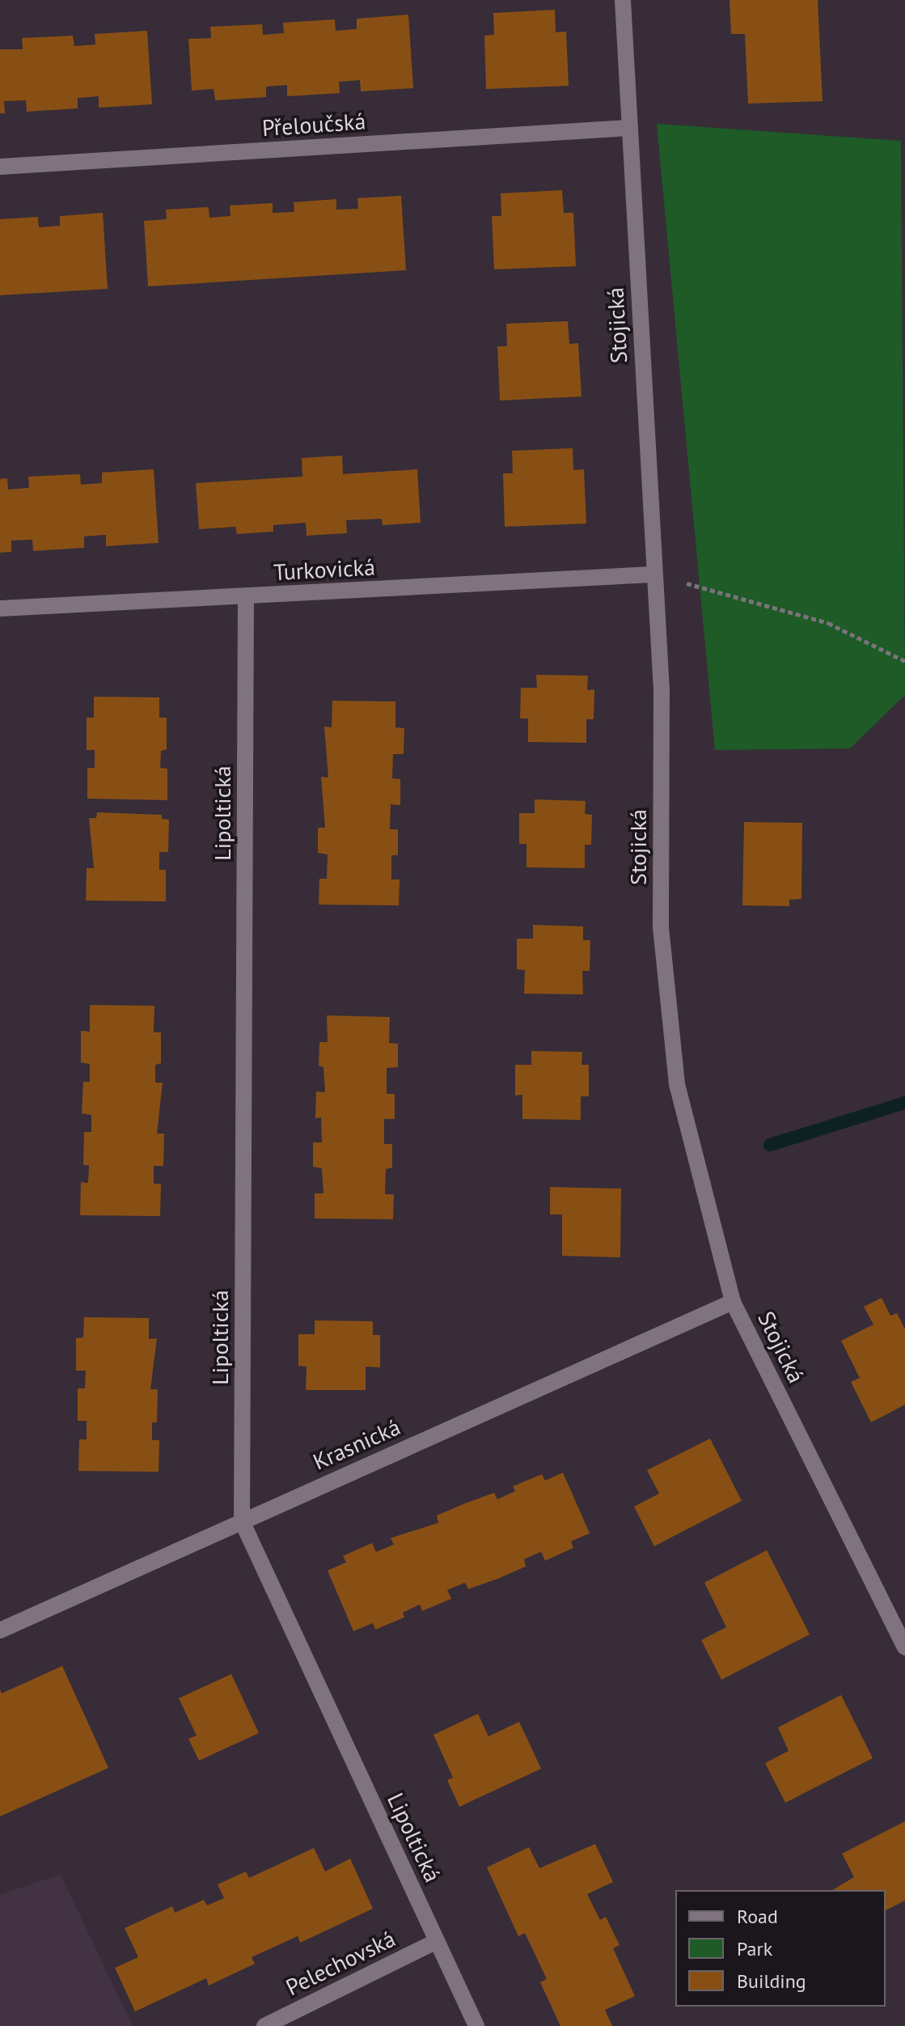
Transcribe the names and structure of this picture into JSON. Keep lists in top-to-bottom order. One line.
{"streets":{"street":["Přeloučská","Stojická","Turkovická","Lipoltická","Krasnická","Pelechovská"]},"crossings":[["Přeloučská","Stojická"],["Stojická","Turkovická"],["Stojická","Krasnická"],["Turkovická","Lipoltická"],["Lipoltická","Krasnická"],["Lipoltická","Pelechovská"]],"legend":["Road","Park","Building"]}
